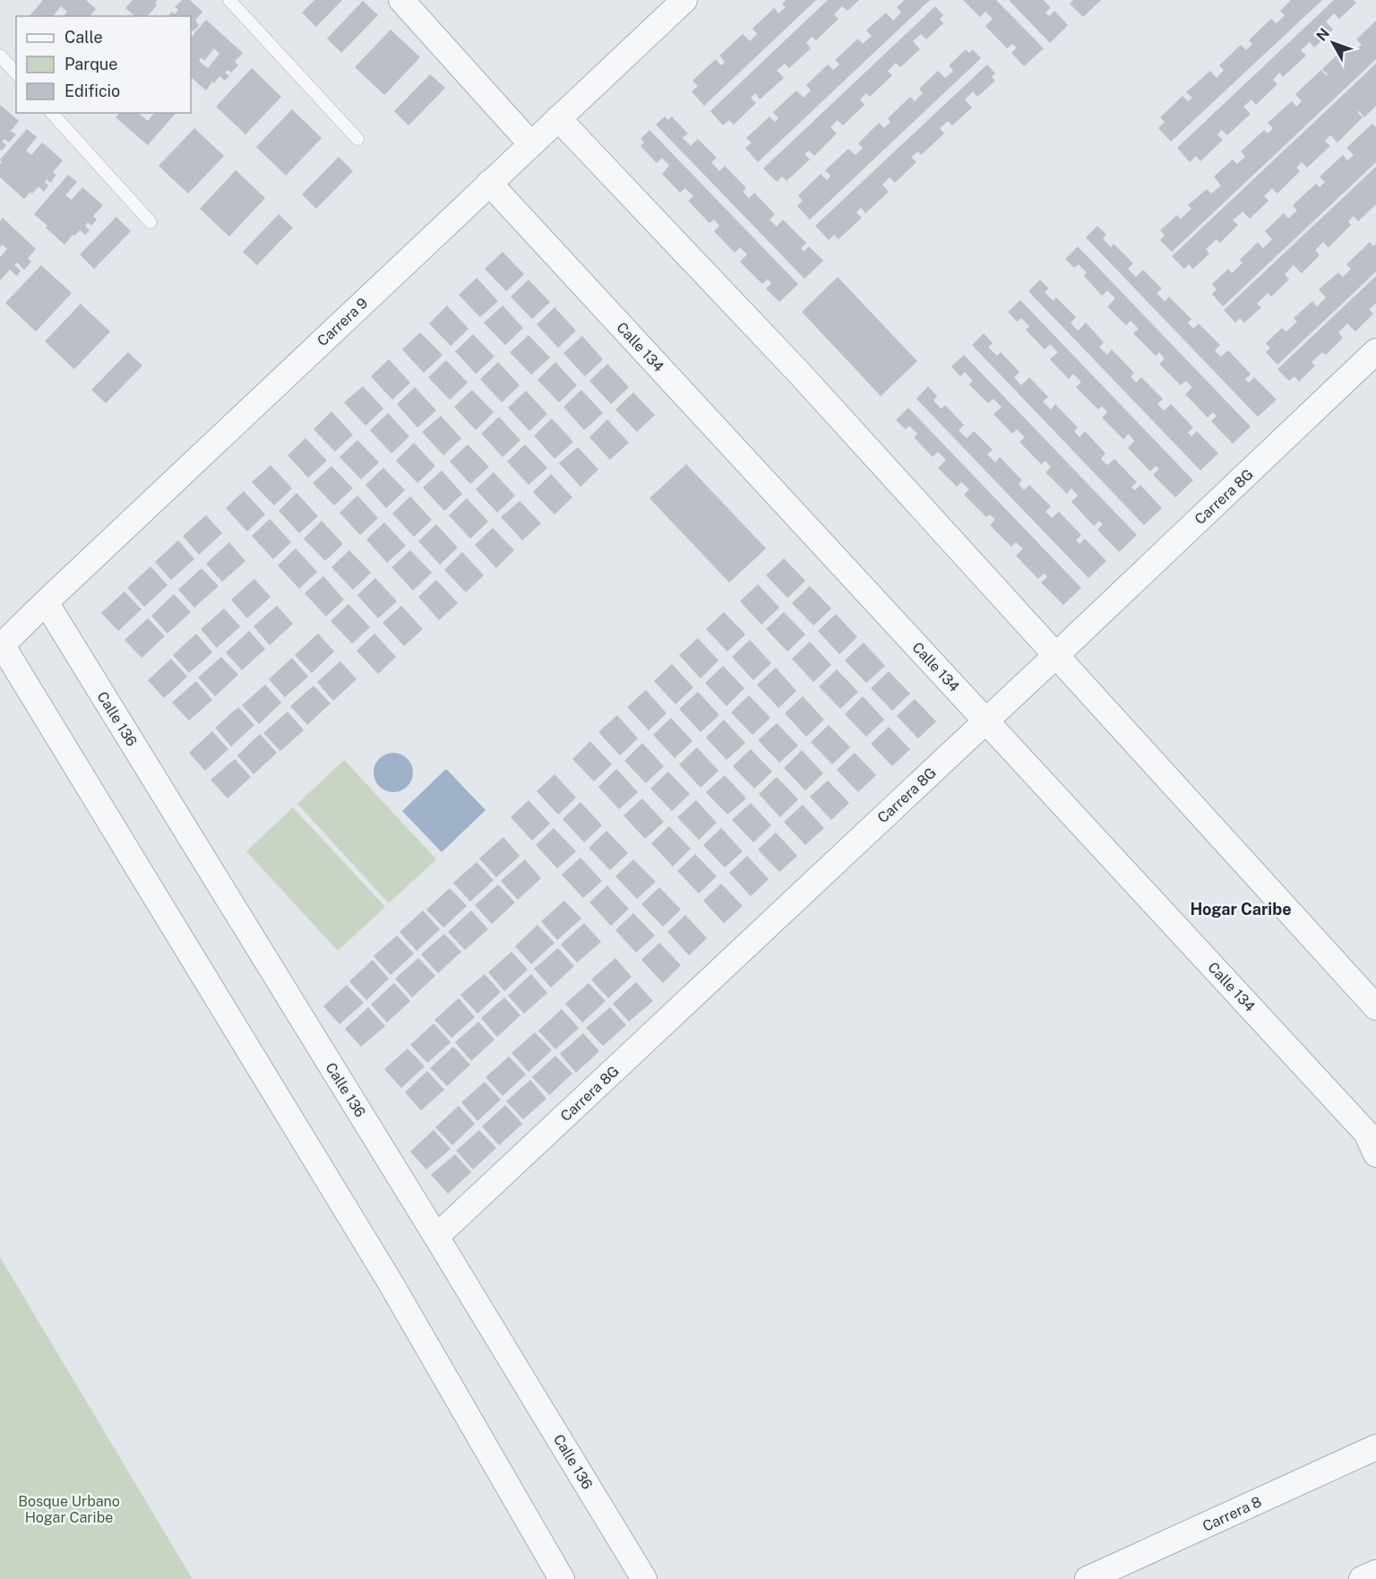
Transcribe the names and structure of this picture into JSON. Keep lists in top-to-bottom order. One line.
{"streets":{"street":["Carrera 9","Calle 134","Carrera 8G","Calle 136","Carrera 8"]},"crossings":[["Carrera 9","Calle 134"],["Carrera 9","Calle 136"],["Calle 134","Carrera 8G"],["Carrera 8G","Calle 136"]],"districts":["Hogar Caribe"],"parks":["Bosque Urbano Hogar Caribe"],"legend":["Calle","Parque","Edificio"],"north":"top left"}
